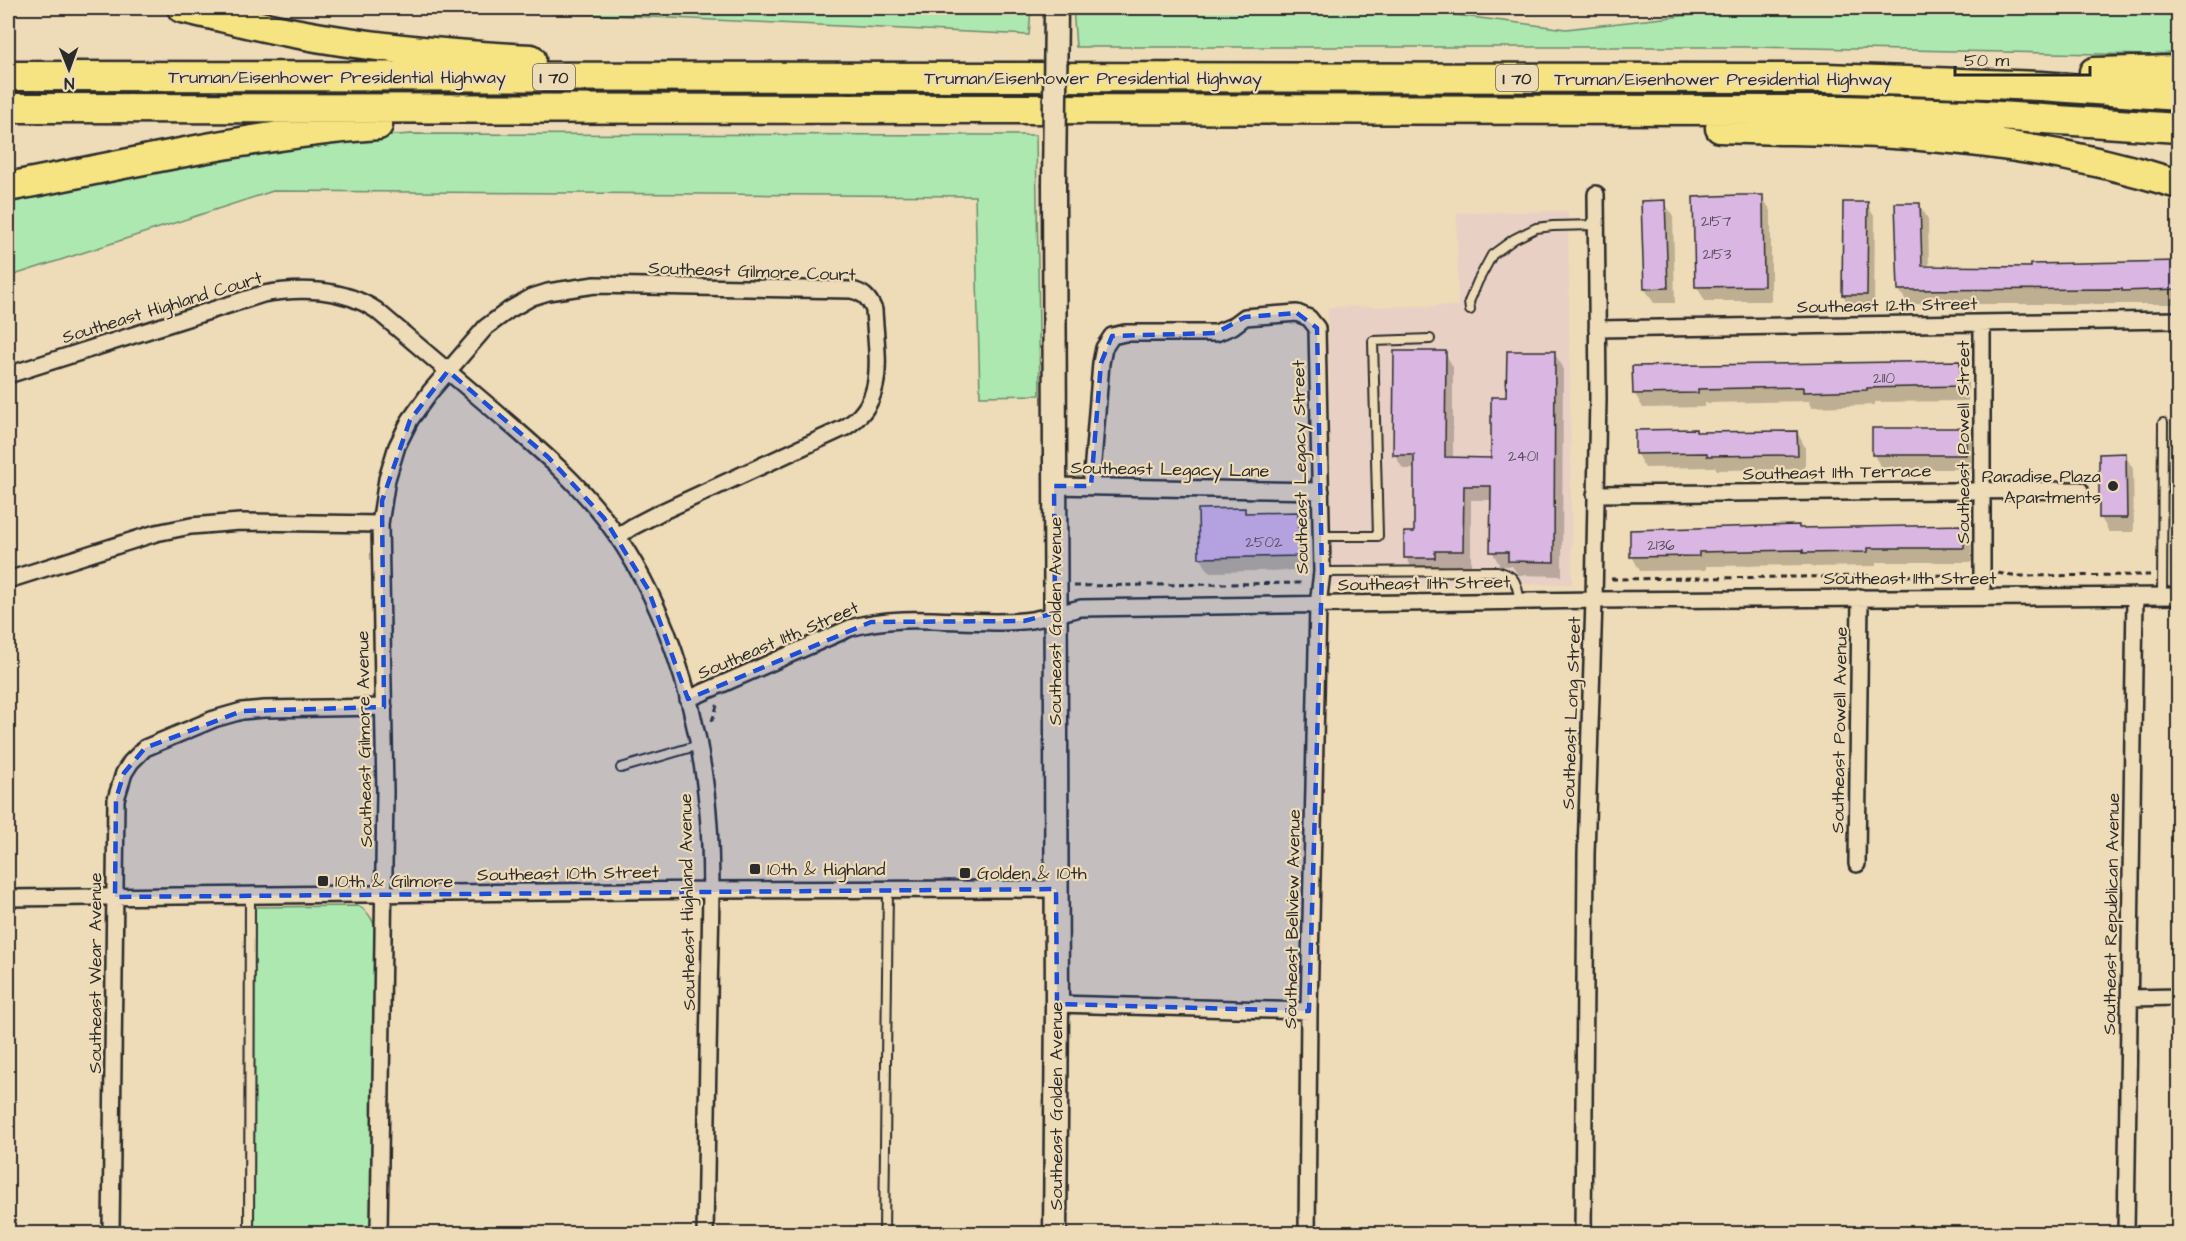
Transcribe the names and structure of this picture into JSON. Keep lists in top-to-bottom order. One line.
{"streets":{"highway":["Truman/Eisenhower Presidential Highway","I 70"],"street":["Southeast Gilmore Court","Southeast 12th Street","Southeast Highland Court","Southeast Powell Street","Southeast Legacy Street","Southeast Legacy Lane","Southeast 11th Terrace","Southeast 11th Street","Southeast Golden Avenue","Southeast Long Street","Southeast Powell Avenue","Southeast Gilmore Avenue","Southeast 10th Street","Southeast Highland Avenue","Southeast Republican Avenue","Southeast Bellview Avenue","Southeast Wear Avenue"]},"crossings":[["Southeast Gilmore Court","Southeast Highland Court"],["Southeast Gilmore Court","Southeast Gilmore Avenue"],["Southeast Gilmore Court","Southeast Highland Avenue"],["Southeast 12th Street","Southeast Powell Street"],["Southeast 12th Street","Southeast Long Street"],["Southeast Highland Court","Southeast Gilmore Avenue"],["Southeast Highland Court","Southeast Highland Avenue"],["Southeast Powell Street","Southeast 11th Terrace"],["Southeast Powell Street","Southeast 11th Street"],["Southeast Legacy Street","Southeast Legacy Lane"],["Southeast Legacy Street","Southeast 11th Street"],["Southeast Legacy Street","Southeast Bellview Avenue"],["Southeast Legacy Lane","Southeast Golden Avenue"],["Southeast 11th Terrace","Southeast Long Street"],["Southeast 11th Street","Southeast Golden Avenue"],["Southeast 11th Street","Southeast Long Street"],["Southeast 11th Street","Southeast Powell Avenue"],["Southeast 11th Street","Southeast Highland Avenue"],["Southeast 11th Street","Southeast Republican Avenue"],["Southeast 11th Street","Southeast Bellview Avenue"],["Southeast Golden Avenue","Southeast 10th Street"],["Southeast Gilmore Avenue","Southeast 10th Street"],["Southeast Gilmore Avenue","Southeast Highland Avenue"],["Southeast Gilmore Avenue","Southeast Wear Avenue"],["Southeast 10th Street","Southeast Highland Avenue"],["Southeast 10th Street","Southeast Wear Avenue"]],"places":{"other":["Paradise Plaza Apartments"],"transit":["10th & Highland","Golden & 10th","10th & Gilmore"]},"house_numbers":["2157","2153","2110","2401","2502","2136"],"scale_bar":"50 m","north":"bottom"}
